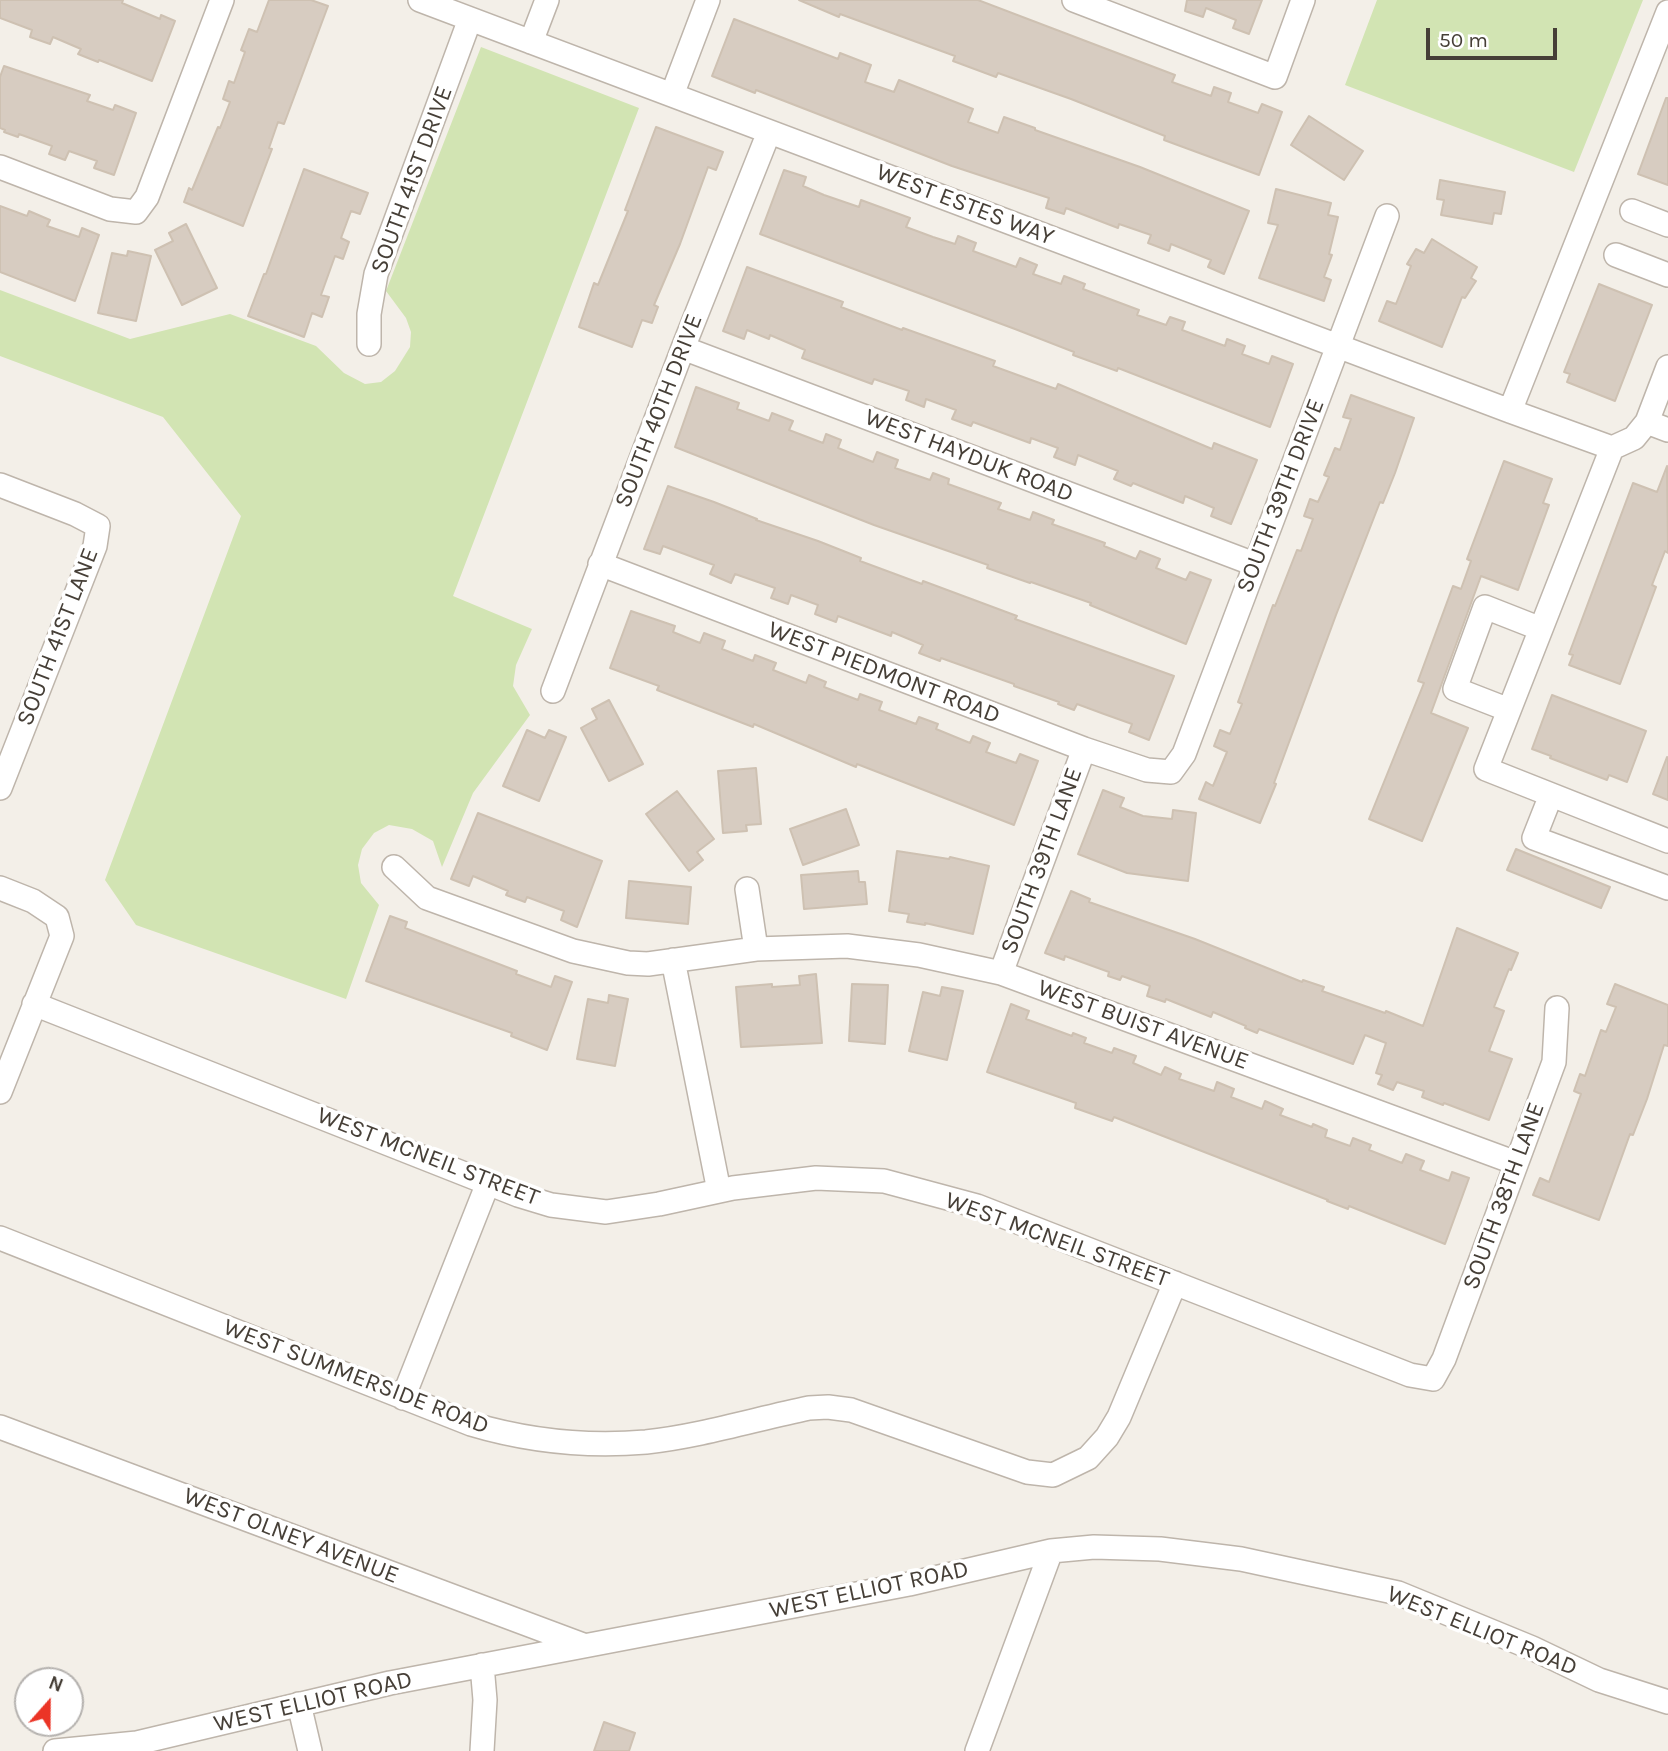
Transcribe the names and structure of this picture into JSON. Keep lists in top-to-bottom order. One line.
{"streets":{"street":["SOUTH 41ST DRIVE","WEST ESTES WAY","SOUTH 40TH DRIVE","WEST HAYDUK ROAD","SOUTH 39TH DRIVE","SOUTH 41ST LANE","WEST PIEDMONT ROAD","SOUTH 39TH LANE","WEST BUIST AVENUE","WEST MCNEIL STREET","SOUTH 38TH LANE","WEST SUMMERSIDE ROAD","WEST OLNEY AVENUE","WEST ELLIOT ROAD"]},"crossings":[["SOUTH 41ST DRIVE","WEST ESTES WAY"],["WEST ESTES WAY","SOUTH 40TH DRIVE"],["WEST ESTES WAY","SOUTH 39TH DRIVE"],["SOUTH 40TH DRIVE","WEST HAYDUK ROAD"],["SOUTH 40TH DRIVE","WEST PIEDMONT ROAD"],["WEST HAYDUK ROAD","SOUTH 39TH DRIVE"],["SOUTH 39TH DRIVE","WEST PIEDMONT ROAD"],["WEST PIEDMONT ROAD","SOUTH 39TH LANE"],["SOUTH 39TH LANE","WEST BUIST AVENUE"],["WEST BUIST AVENUE","SOUTH 38TH LANE"],["WEST MCNEIL STREET","SOUTH 38TH LANE"],["WEST MCNEIL STREET","WEST SUMMERSIDE ROAD"],["WEST OLNEY AVENUE","WEST ELLIOT ROAD"]],"scale_bar":"50 m","north":"top"}
